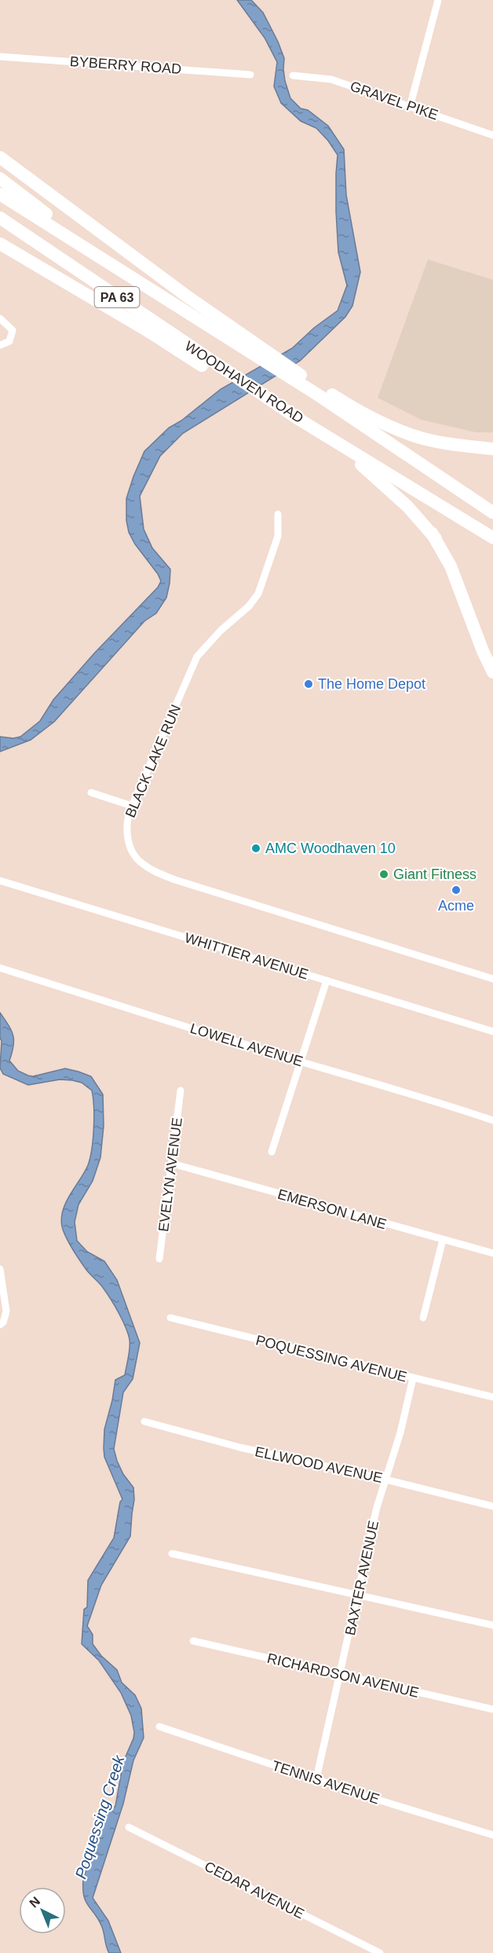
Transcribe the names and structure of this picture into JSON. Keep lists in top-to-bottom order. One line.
{"streets":{"highway":["PA 63","WOODHAVEN ROAD"],"street":["BYBERRY ROAD","GRAVEL PIKE","BLACK LAKE RUN","WHITTIER AVENUE","LOWELL AVENUE","EVELYN AVENUE","EMERSON LANE","POQUESSING AVENUE","ELLWOOD AVENUE","BAXTER AVENUE","RICHARDSON AVENUE","TENNIS AVENUE","CEDAR AVENUE"]},"crossings":[["EVELYN AVENUE","EMERSON LANE"],["POQUESSING AVENUE","BAXTER AVENUE"],["ELLWOOD AVENUE","BAXTER AVENUE"],["BAXTER AVENUE","RICHARDSON AVENUE"],["BAXTER AVENUE","TENNIS AVENUE"]],"water":["Poquessing Creek"],"places":["The Home Depot","AMC Woodhaven 10","Giant Fitness","Acme"],"north":"top left"}
